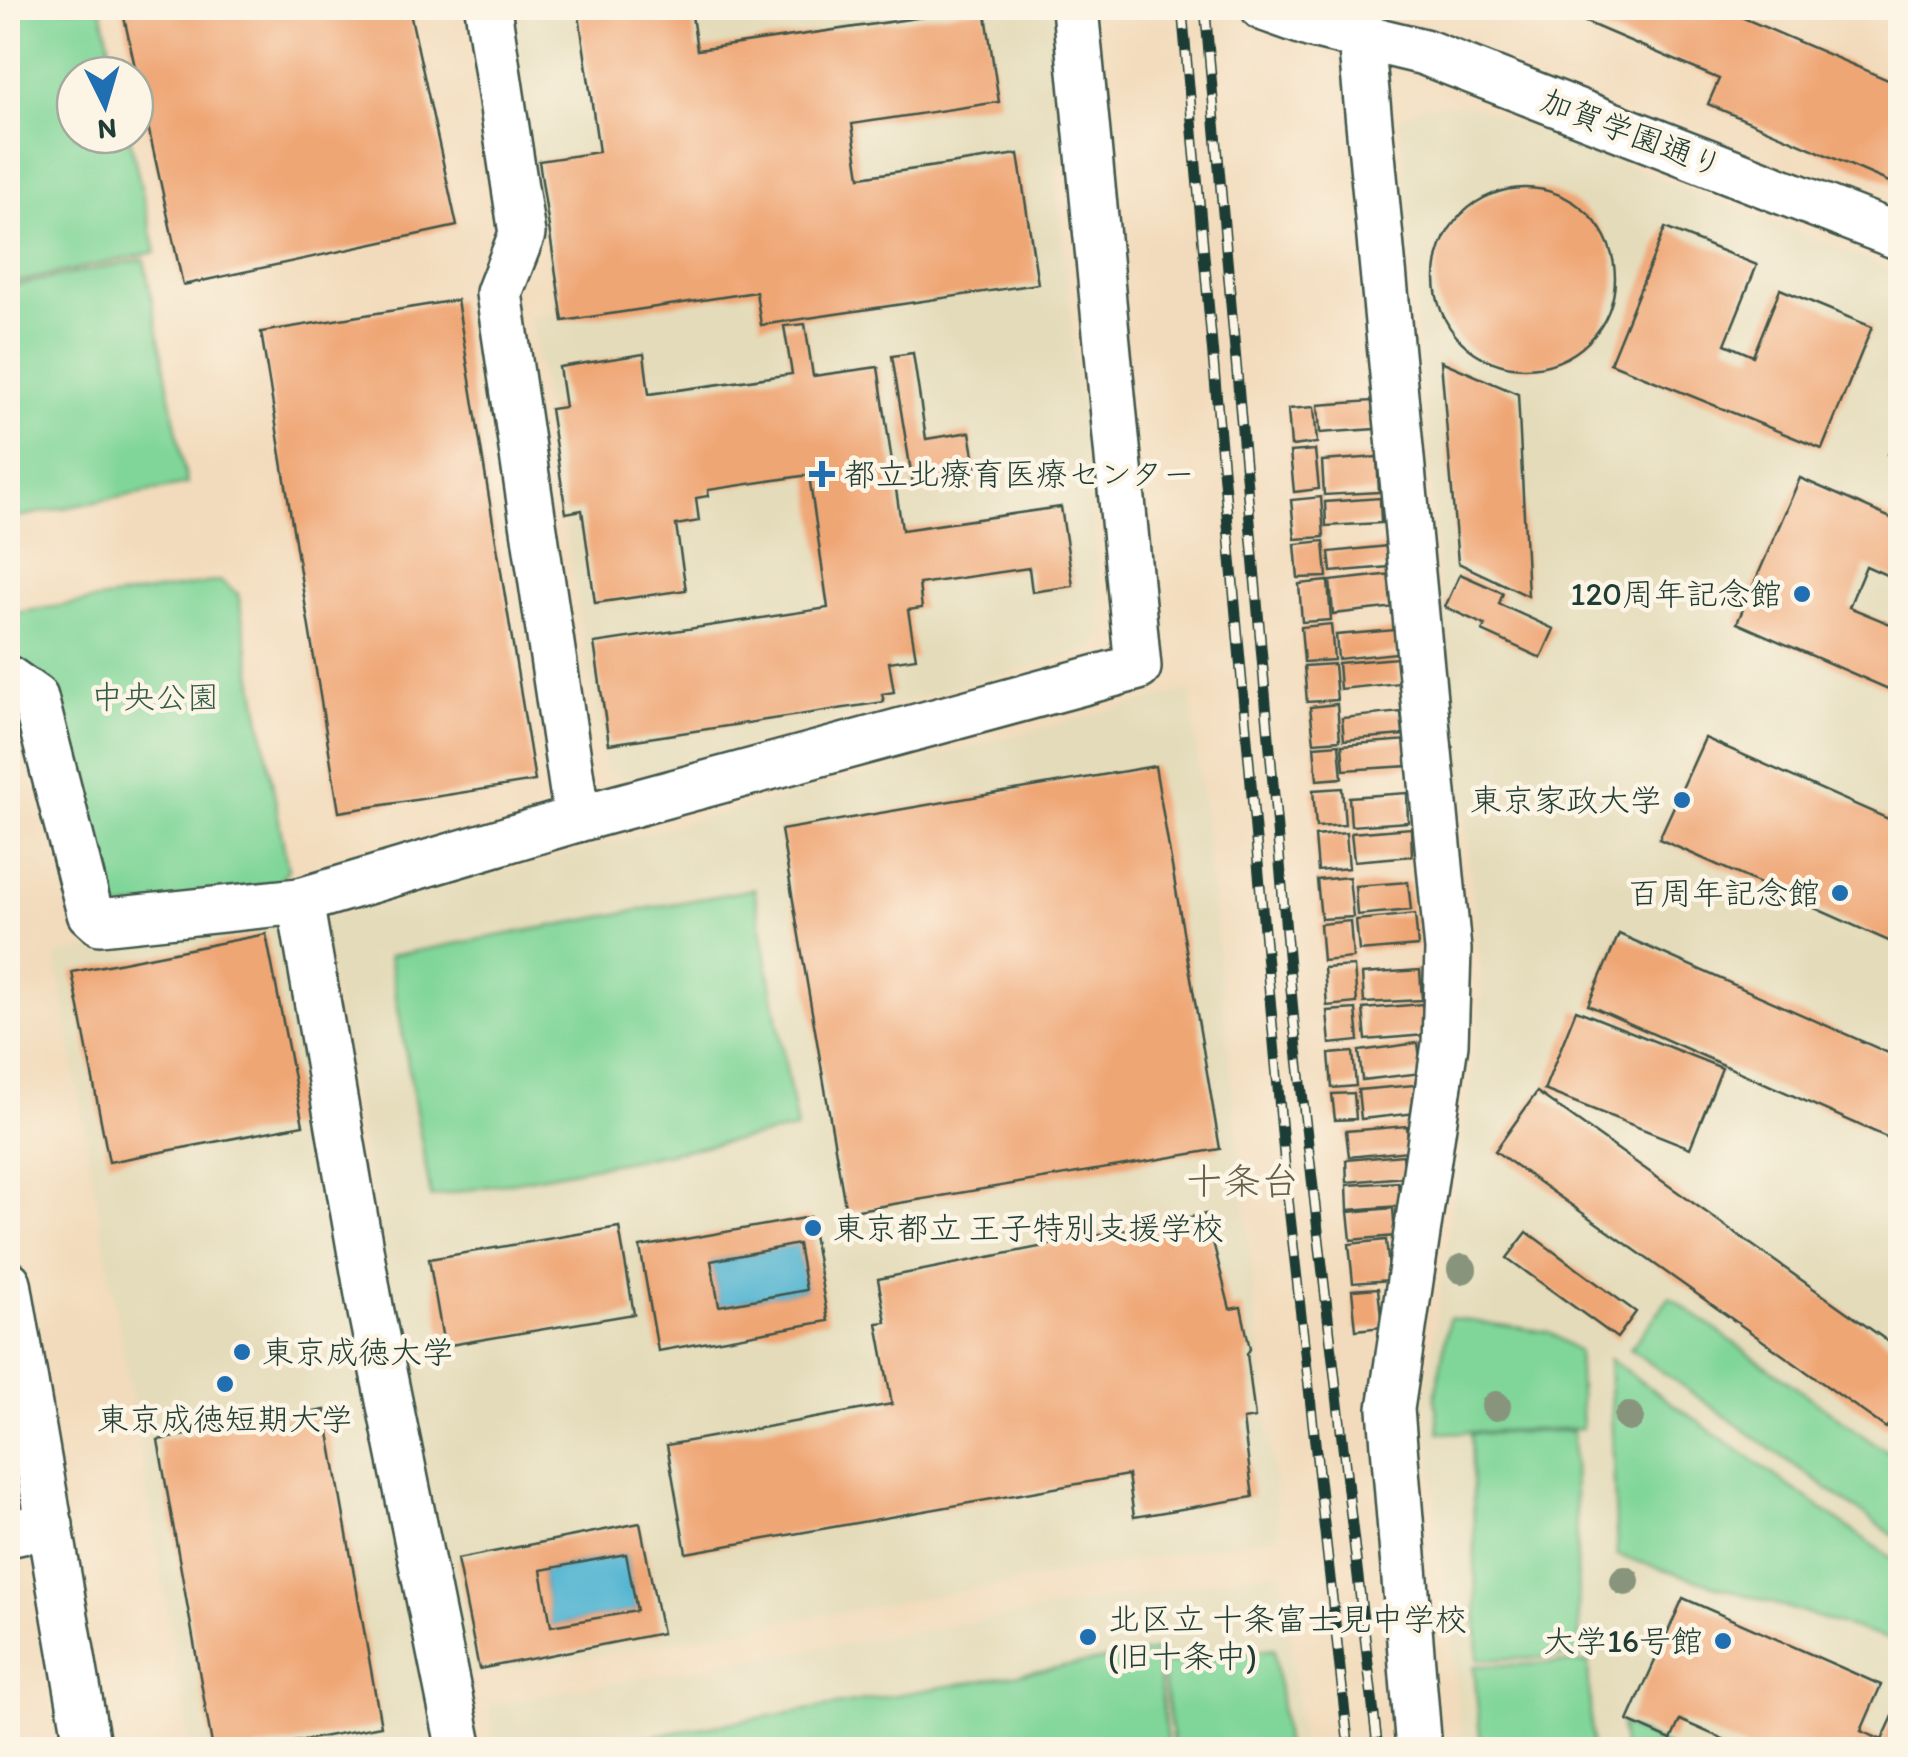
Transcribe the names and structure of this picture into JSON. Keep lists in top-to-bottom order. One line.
{"streets":{"street":["加賀学園通り"]},"districts":["十条台"],"parks":["中央公園"],"places":{"health":["都立北療育医療センター"],"other":["120周年記念館","東京家政大学","百周年記念館","東京都立 王子特別支援学校","東京成徳大学","東京成徳短期大学","北区立 十条富士見中学校 (旧十条中)","大学16号館"]},"north":"bottom"}
